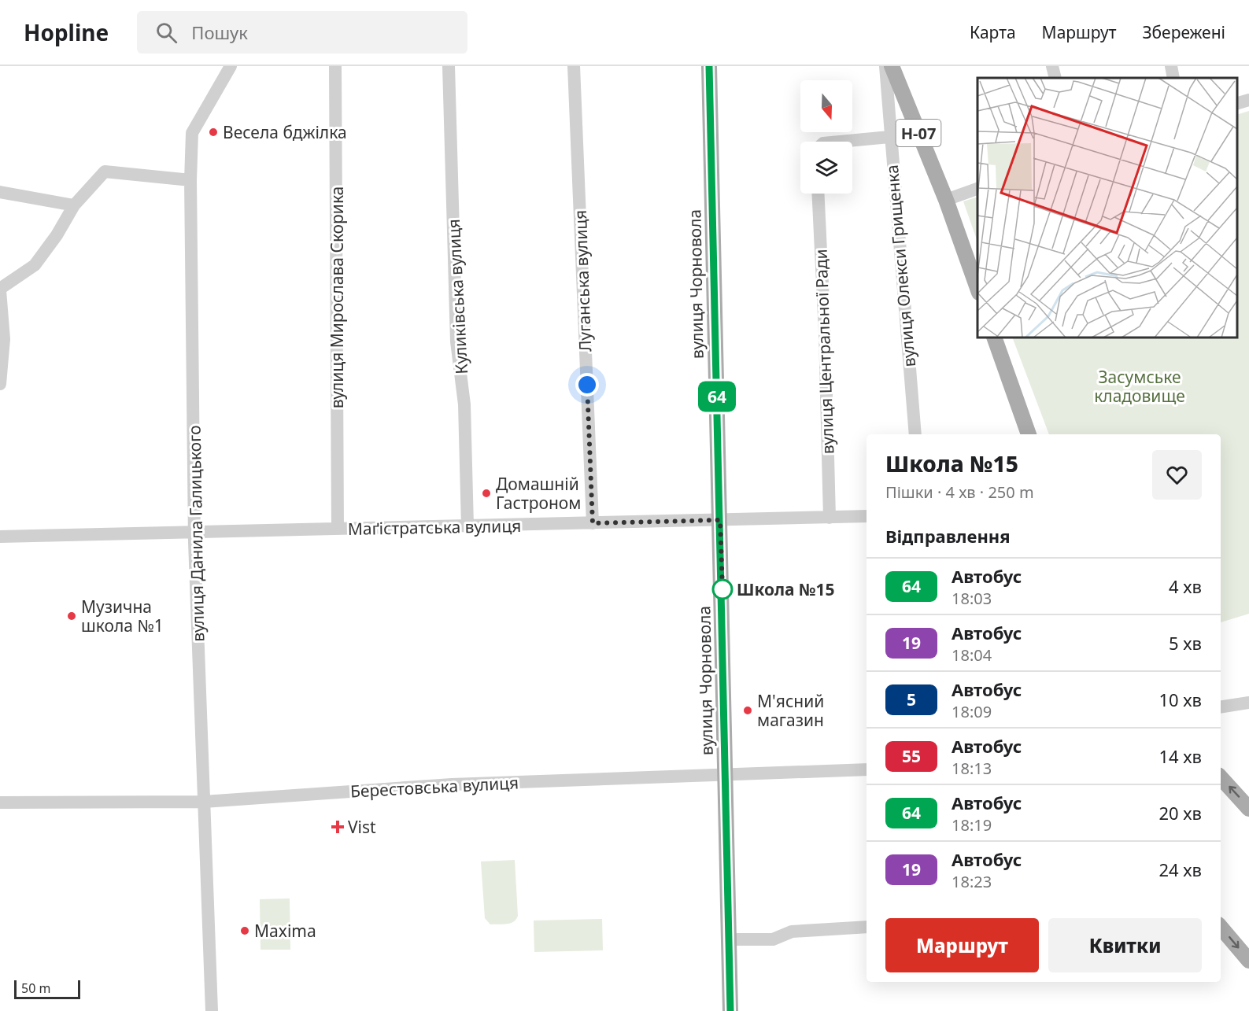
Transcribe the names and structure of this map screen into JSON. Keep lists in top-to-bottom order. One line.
{"streets":{"main road":["Н-07","вулиця Чорновола"],"street":["вулиця Олекси Грищенка","Луганська вулиця","Куликівська вулиця","вулиця Мирослава Скорика","вулиця Центральної Ради","Маґістратська вулиця","вулиця Данила Галицького","Берестовська вулиця"]},"crossings":[["Луганська вулиця","Маґістратська вулиця"],["вулиця Чорновола","Маґістратська вулиця"],["вулиця Чорновола","Берестовська вулиця"],["Куликівська вулиця","Маґістратська вулиця"],["вулиця Мирослава Скорика","Маґістратська вулиця"],["вулиця Центральної Ради","Маґістратська вулиця"],["Маґістратська вулиця","вулиця Данила Галицького"],["вулиця Данила Галицького","Берестовська вулиця"]],"parks":["Засумське кладовище"],"places":{"other":["Весела бджілка","Домашній Гастроном","Школа №15","Музична школа №1","М'ясний магазин","Maxima"],"health":["Vist"]},"lines":["bus line 64"],"scale_bar":"50 m","north":"bottom","page":{"header":"Hopline","search":"Пошук","nav":["Карта","Маршрут","Збережені"],"on_map":"64","heading":[["Школа №15","Пішки · 4 хв · 250 m"],"Відправлення"],"list":[{"mark":"64","name":"Автобус","note":"18:03","value":"4 хв"},{"mark":"19","name":"Автобус","note":"18:04","value":"5 хв"},{"mark":"5","name":"Автобус","note":"18:09","value":"10 хв"},{"mark":"55","name":"Автобус","note":"18:13","value":"14 хв"},{"mark":"64","name":"Автобус","note":"18:19","value":"20 хв"},{"mark":"19","name":"Автобус","note":"18:23","value":"24 хв"}],"buttons":["Маршрут","Квитки"],"scale":"50 m"}}
